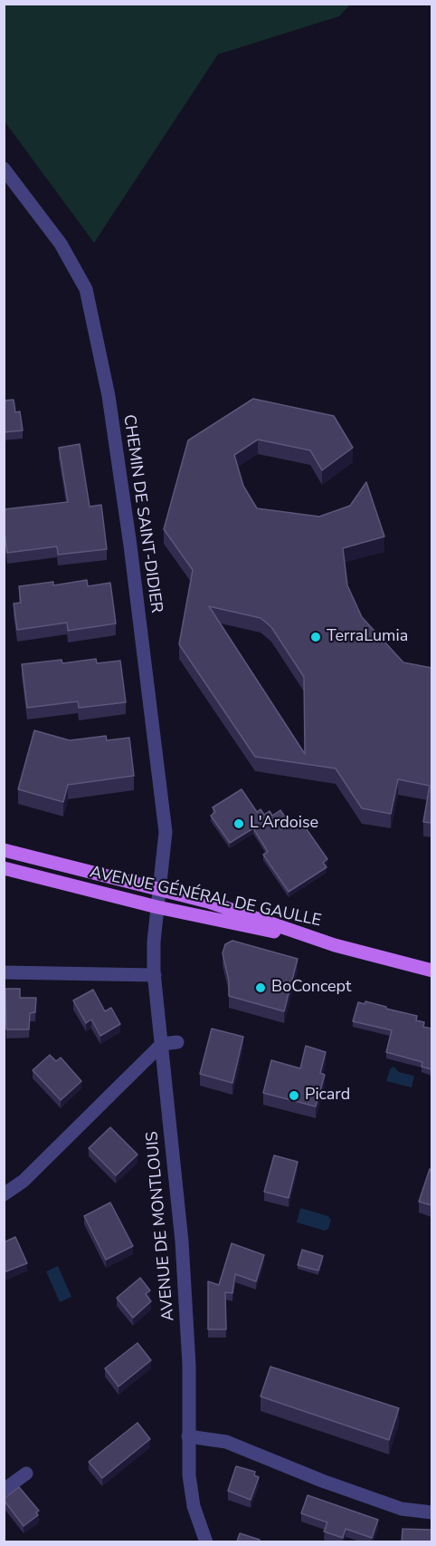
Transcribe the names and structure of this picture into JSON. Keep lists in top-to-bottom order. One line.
{"streets":{"main road":["AVENUE GÉNÉRAL DE GAULLE"],"street":["CHEMIN DE SAINT-DIDIER","AVENUE DE MONTLOUIS"]},"crossings":[["CHEMIN DE SAINT-DIDIER","AVENUE GÉNÉRAL DE GAULLE"],["CHEMIN DE SAINT-DIDIER","AVENUE DE MONTLOUIS"],["AVENUE GÉNÉRAL DE GAULLE","AVENUE DE MONTLOUIS"]],"places":["TerraLumia","L'Ardoise","BoConcept","Picard"]}
